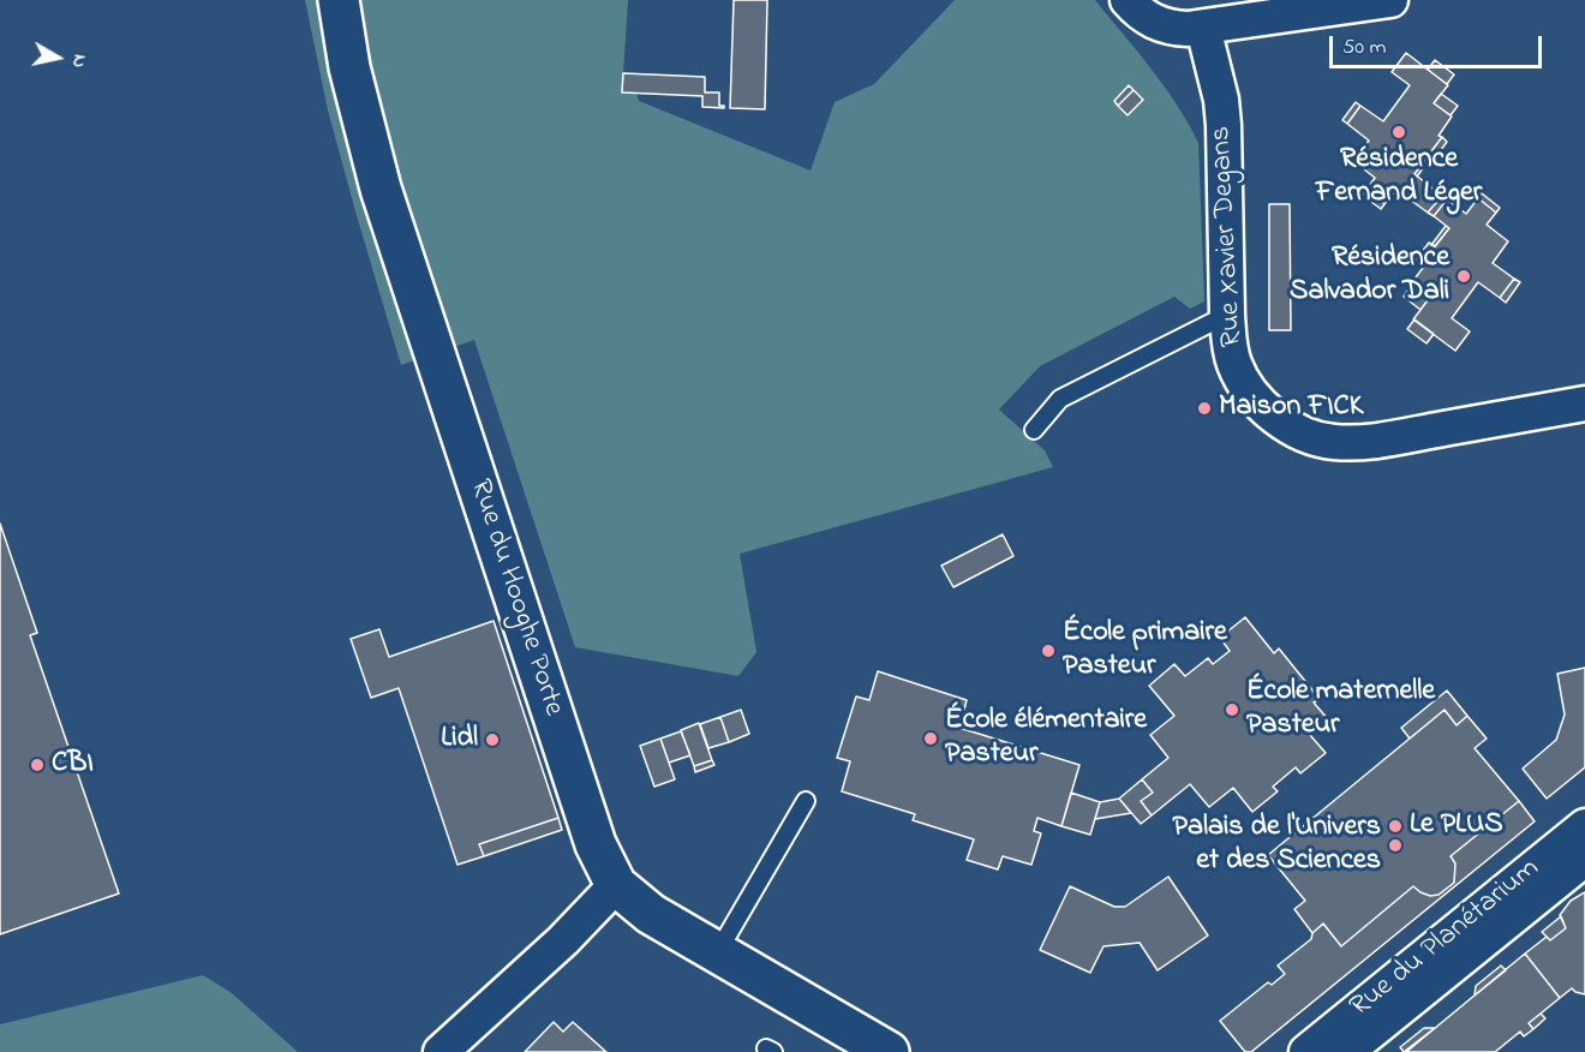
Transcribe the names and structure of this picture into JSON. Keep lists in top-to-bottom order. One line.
{"streets":{"street":["Rue Xavier Degans","Rue du Hooghe Porte","Rue du Planétarium"]},"places":["Résidence Fernand Léger","Résidence Salvador Dali","Maison FICK","École primaire Pasteur","École maternelle Pasteur","École élémentaire Pasteur","Lidl","CBI","Le PLUS","Palais de l'Univers et des Sciences"],"scale_bar":"50 m","north":"right"}
